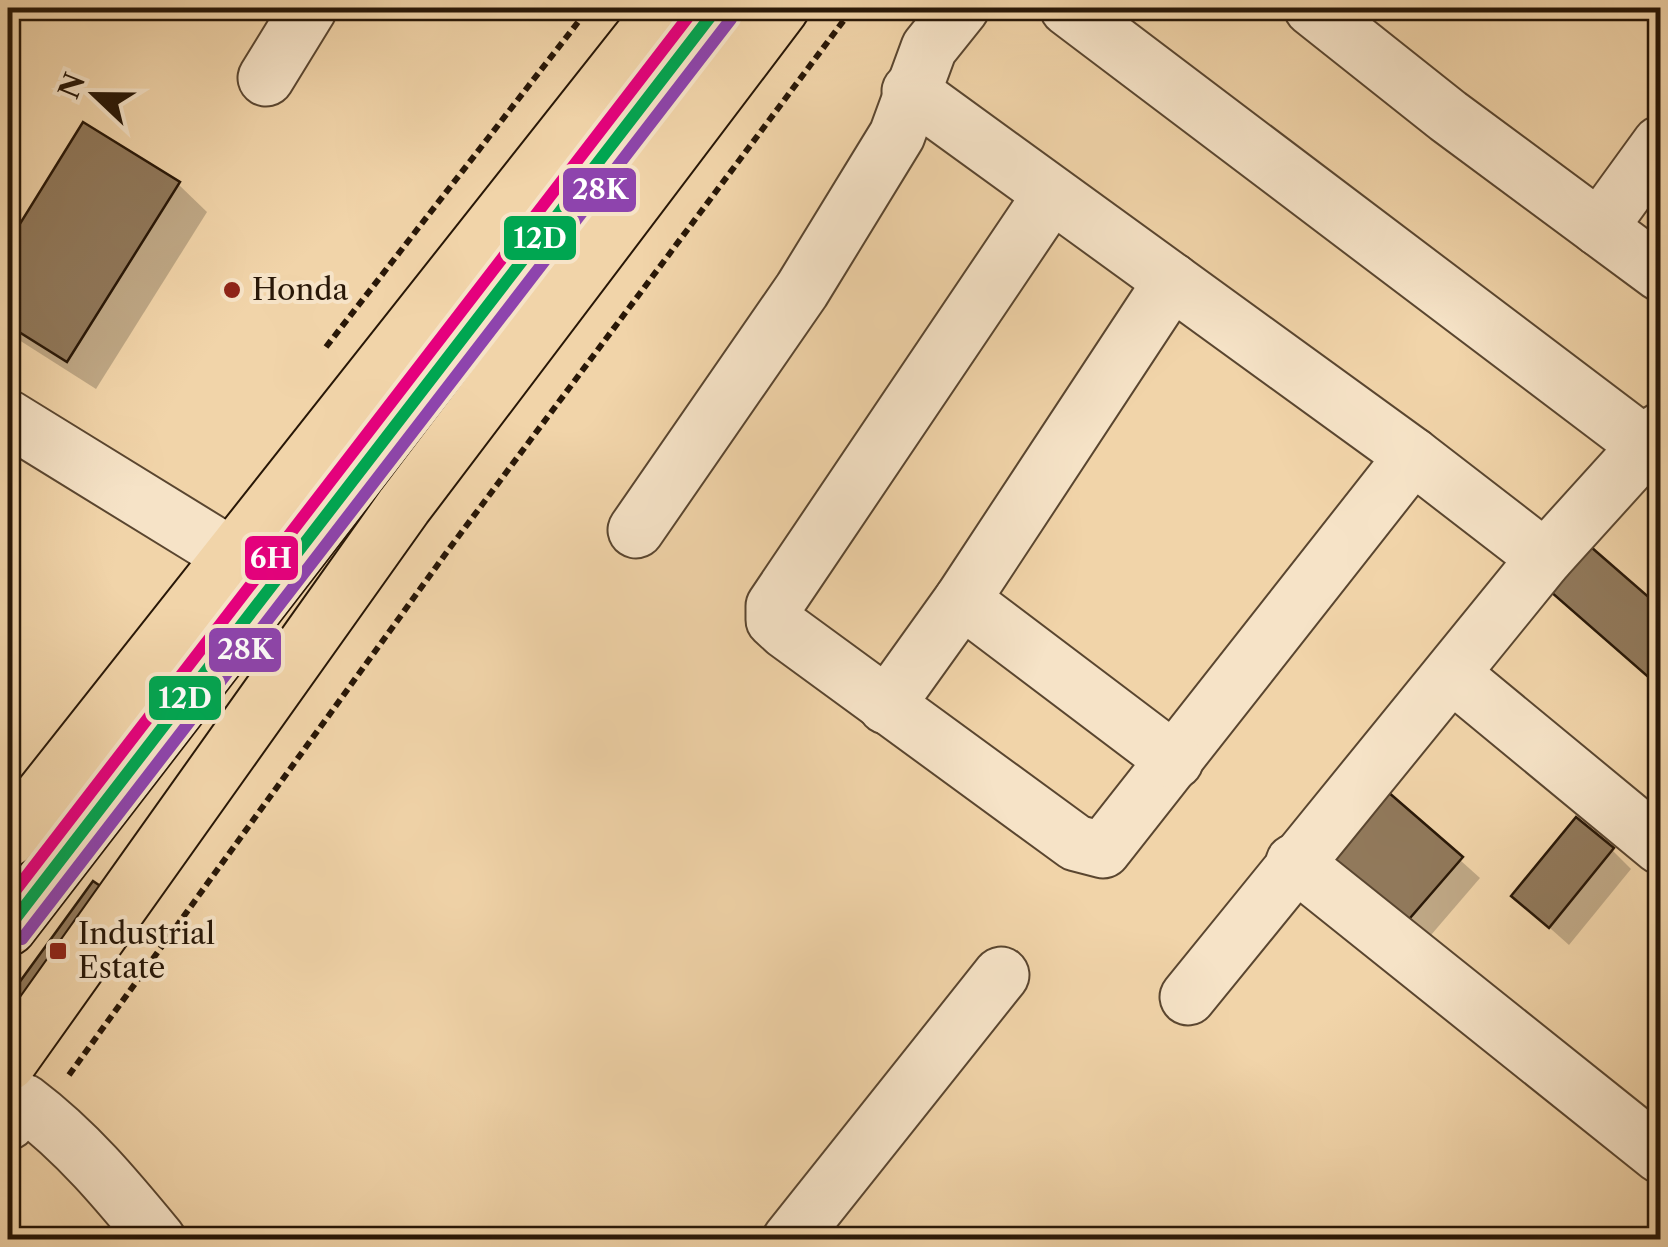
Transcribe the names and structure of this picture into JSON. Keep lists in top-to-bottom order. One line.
{"places":{"other":["Honda"],"transit":["Industrial Estate"]},"lines":["transit line 12D","transit line 6H","transit line 28K"],"north":"left"}
